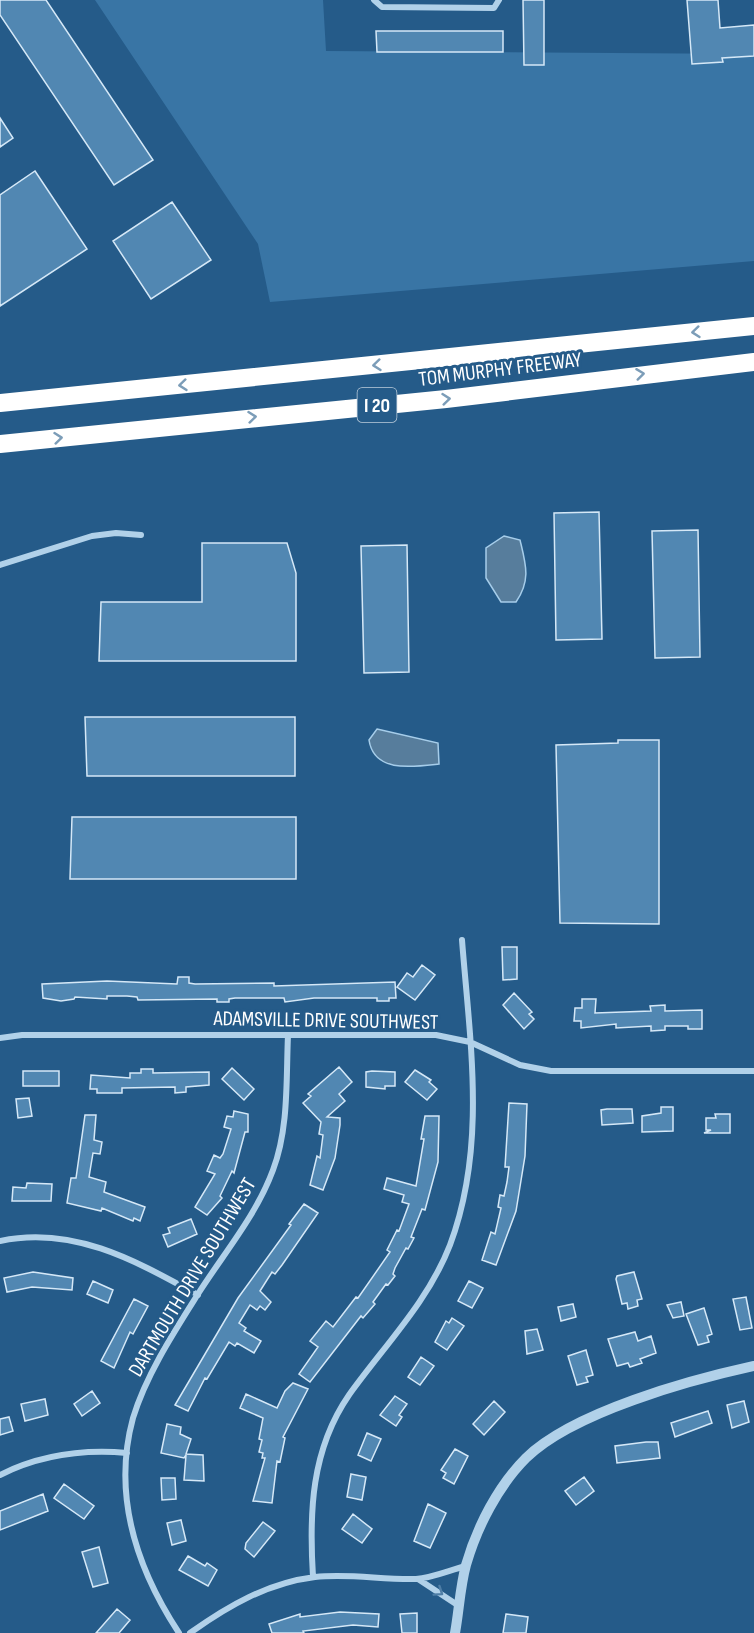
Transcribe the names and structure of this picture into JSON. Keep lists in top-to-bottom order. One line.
{"streets":{"highway":["TOM MURPHY FREEWAY","I 20"],"street":["ADAMSVILLE DRIVE SOUTHWEST","DARTMOUTH DRIVE SOUTHWEST"]},"crossings":[["ADAMSVILLE DRIVE SOUTHWEST","DARTMOUTH DRIVE SOUTHWEST"]]}
